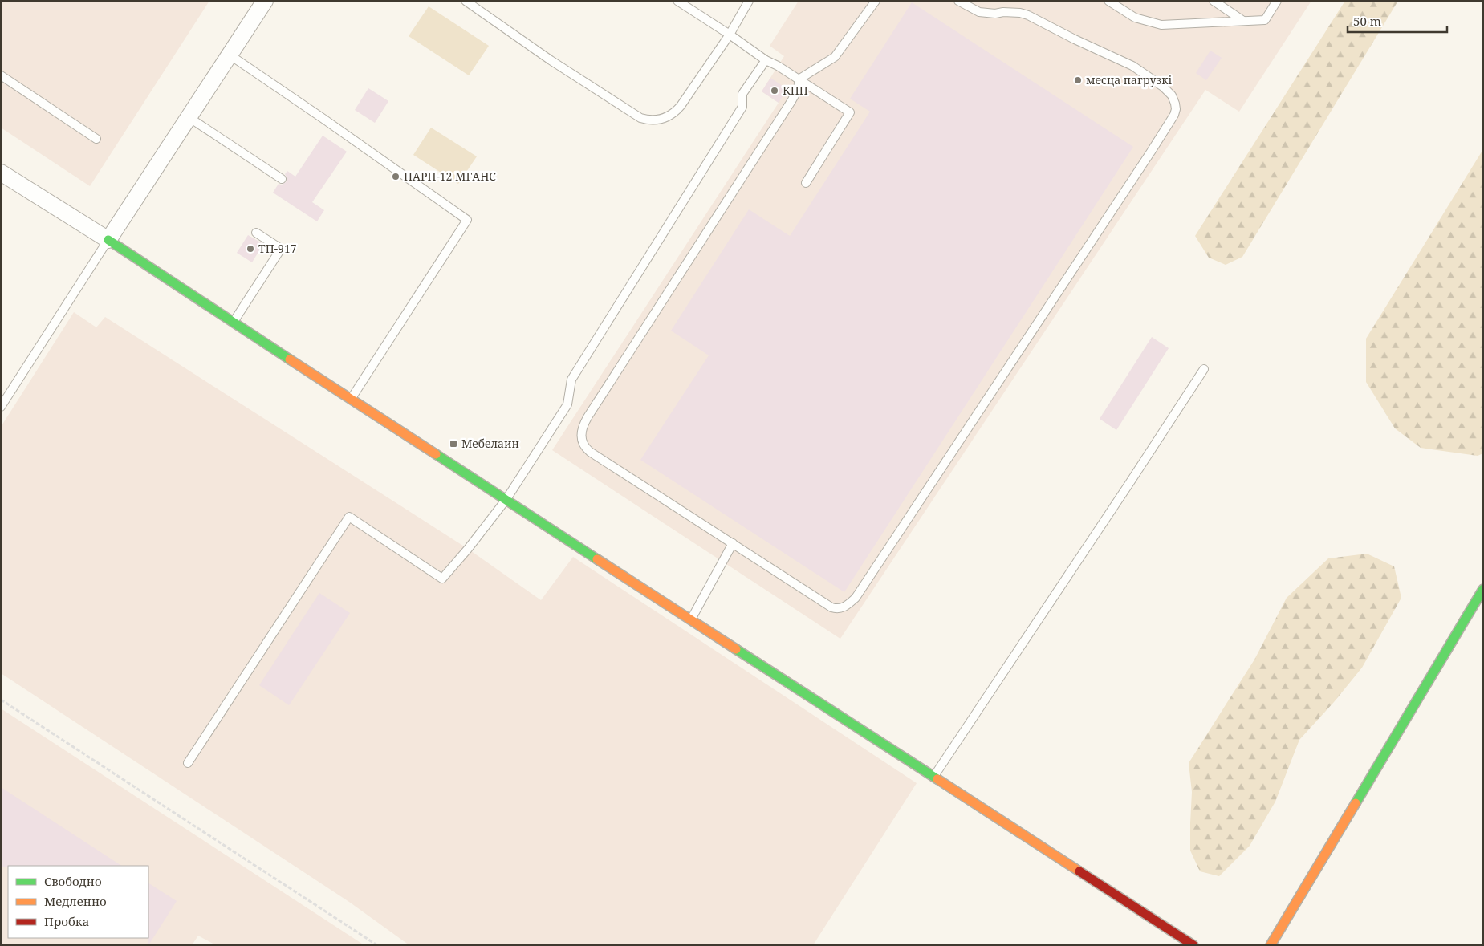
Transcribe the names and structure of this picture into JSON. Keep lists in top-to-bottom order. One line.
{"places":{"other":["месца пагрузкі","КПП","ПАРП-12 МГАНС","ТП-917"],"transit":["Мебелаин"]},"legend":["Свободно","Медленно","Пробка"],"scale_bar":"50 m"}
